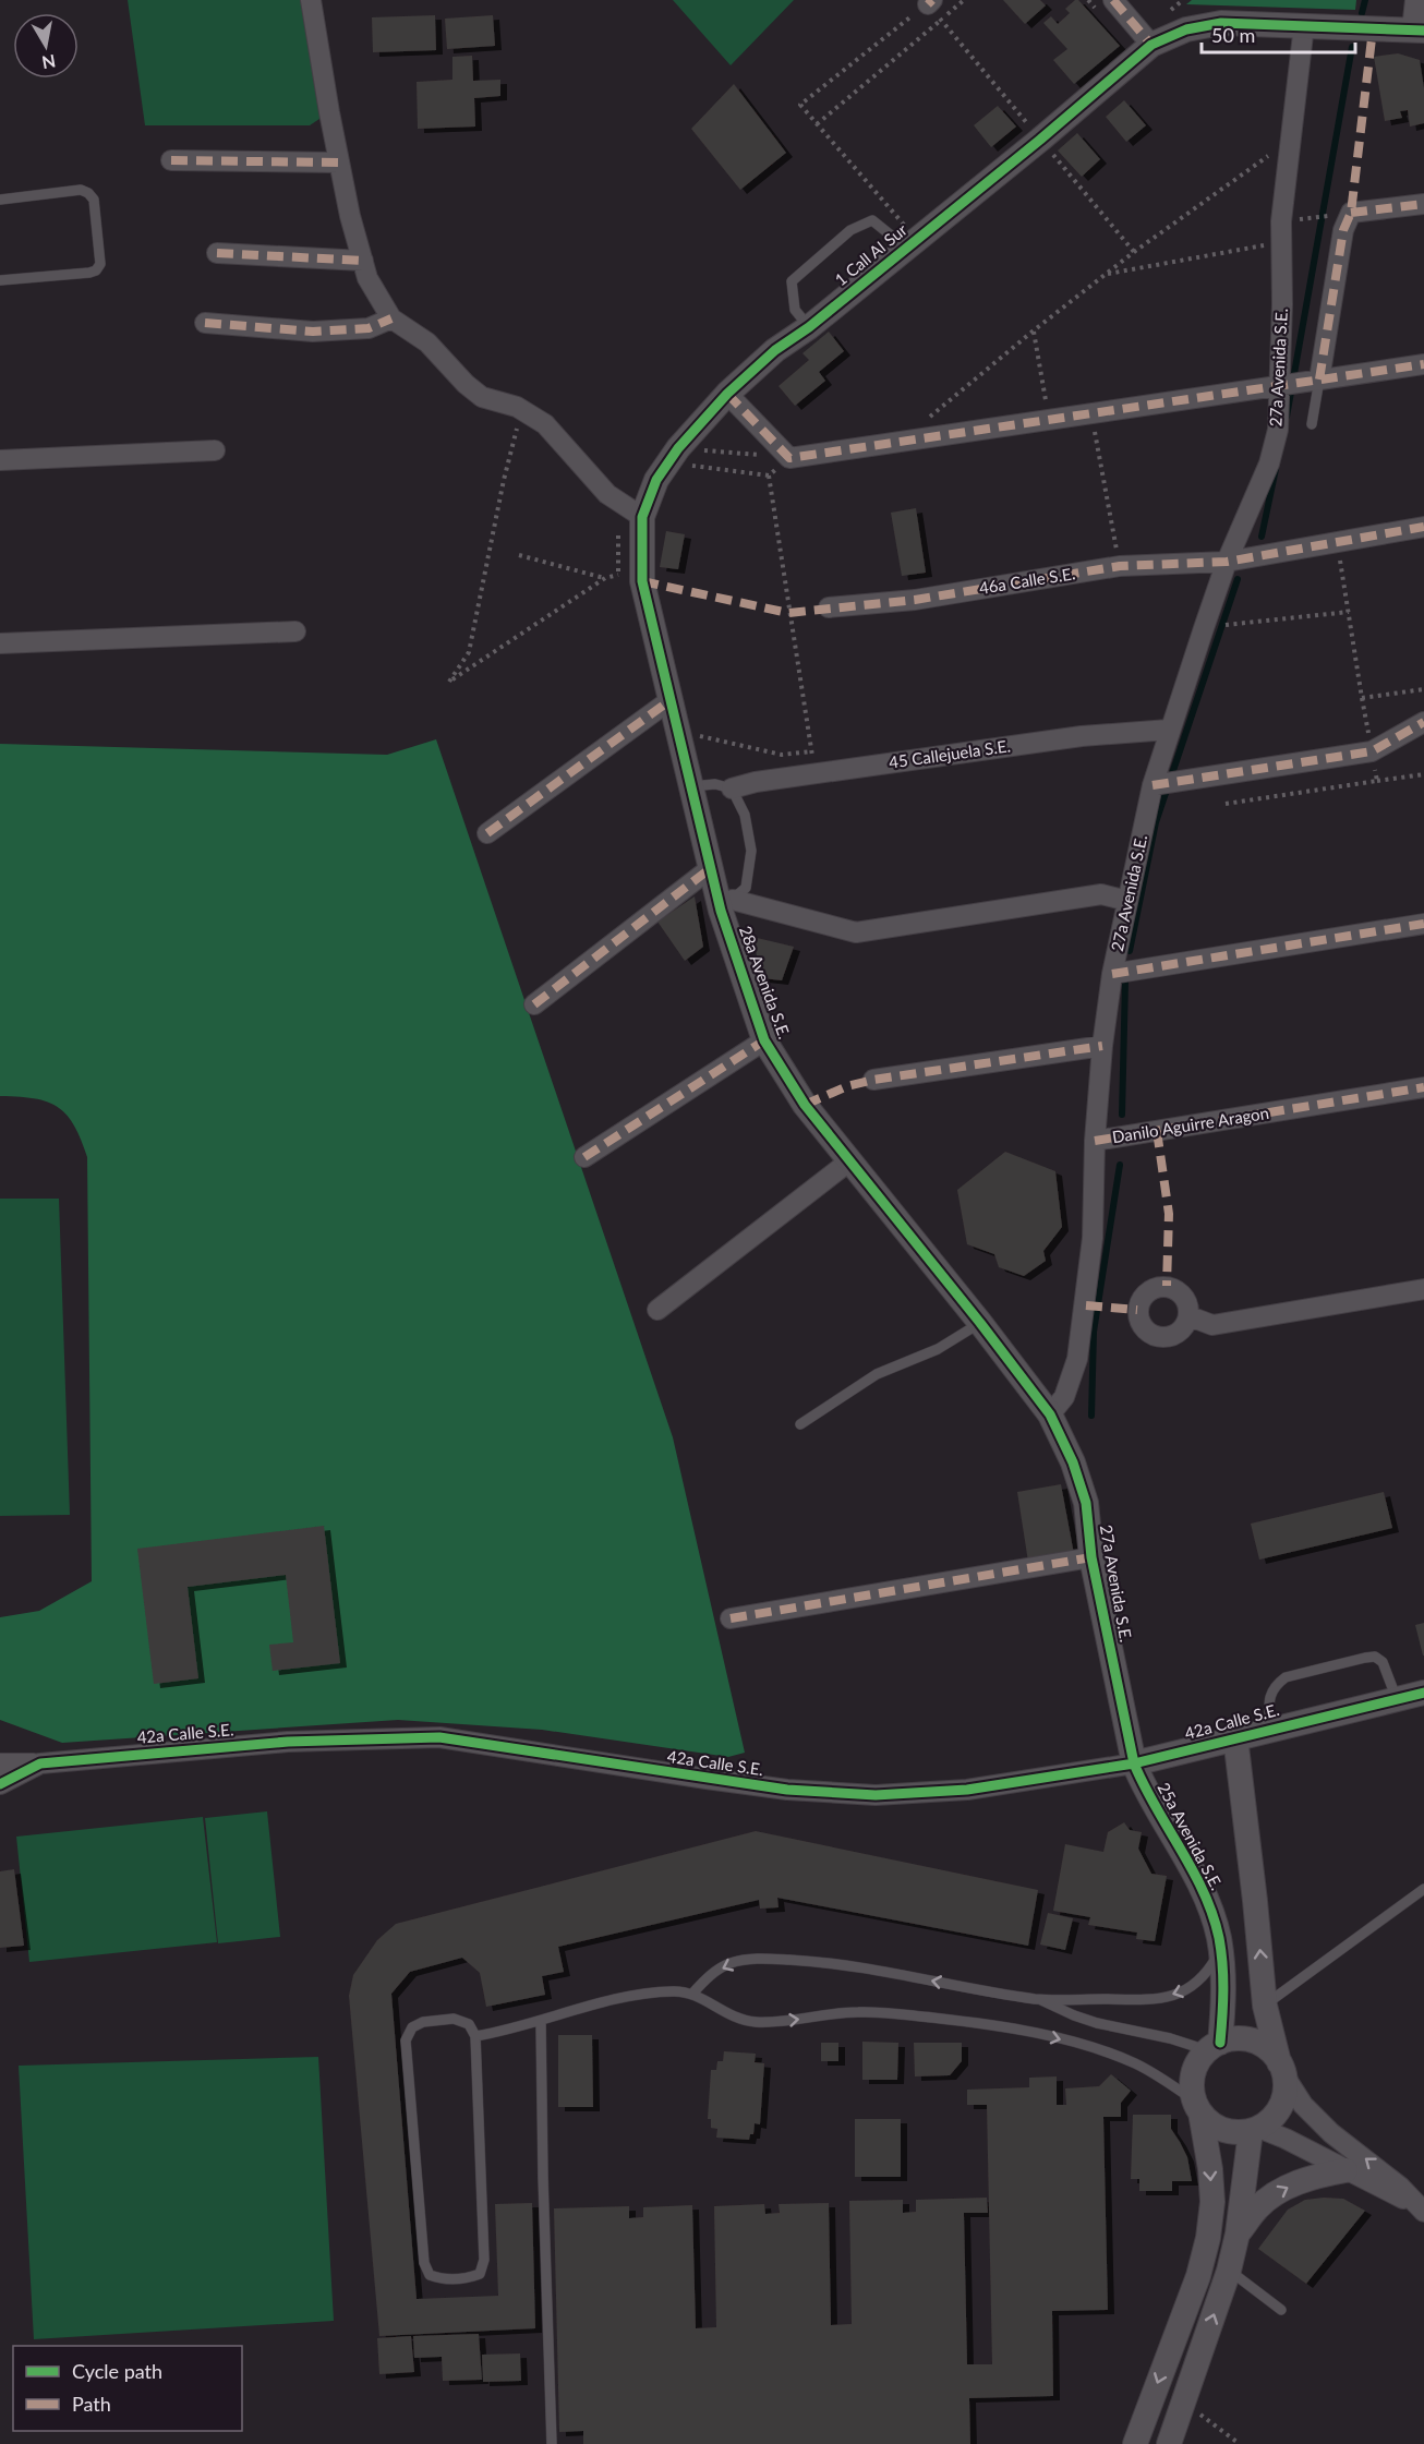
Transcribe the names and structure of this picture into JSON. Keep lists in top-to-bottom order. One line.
{"streets":{"street":["1 Call Al Sur","27a Avenida S.E.","46a Calle S.E.","45 Callejuela S.E.","28a Avenida S.E.","Danilo Aguirre Aragon","42a Calle S.E.","25a Avenida S.E."]},"crossings":[["1 Call Al Sur","27a Avenida S.E."],["1 Call Al Sur","28a Avenida S.E."],["27a Avenida S.E.","46a Calle S.E."],["27a Avenida S.E.","45 Callejuela S.E."],["27a Avenida S.E.","28a Avenida S.E."],["27a Avenida S.E.","Danilo Aguirre Aragon"],["27a Avenida S.E.","42a Calle S.E."],["27a Avenida S.E.","25a Avenida S.E."],["42a Calle S.E.","25a Avenida S.E."]],"legend":["Cycle path","Path"],"scale_bar":"50 m","north":"bottom"}
